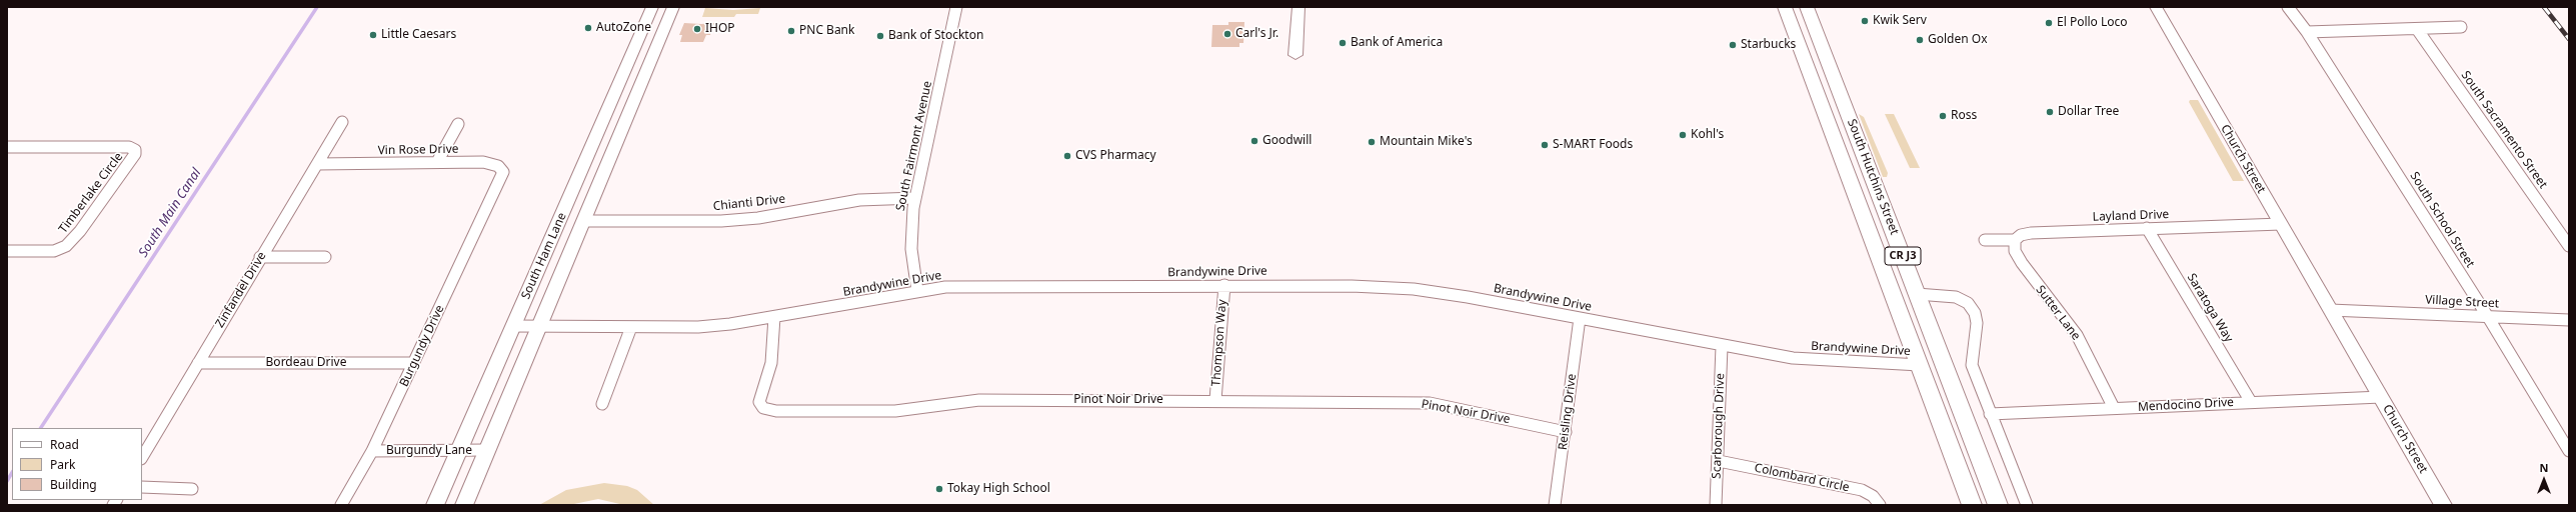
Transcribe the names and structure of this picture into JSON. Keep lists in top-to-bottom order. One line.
{"streets":{"main road":["Church Street","South Hutchins Street","South Ham Lane","CR J3"],"street":["South Sacramento Street","South Fairmont Avenue","Vin Rose Drive","Timberlake Circle","Chianti Drive","Layland Drive","South School Street","Brandywine Drive","Zinfandel Drive","Village Street","Saratoga Way","Sutter Lane","Thompson Way","Burgundy Drive","Bordeau Drive","Pinot Noir Drive","Mendocino Drive","Reisling Drive","Scarborough Drive","Burgundy Lane","Colombard Circle"]},"crossings":[["South Fairmont Avenue","Chianti Drive"],["South Fairmont Avenue","Brandywine Drive"],["Vin Rose Drive","Zinfandel Drive"],["Vin Rose Drive","Burgundy Drive"],["Church Street","Layland Drive"],["Church Street","Village Street"],["Church Street","Mendocino Drive"],["South Hutchins Street","Brandywine Drive"],["Chianti Drive","South Ham Lane"],["Layland Drive","Saratoga Way"],["Layland Drive","Sutter Lane"],["South School Street","Village Street"],["South Ham Lane","Brandywine Drive"],["South Ham Lane","Burgundy Lane"],["Brandywine Drive","Thompson Way"],["Brandywine Drive","Pinot Noir Drive"],["Brandywine Drive","Reisling Drive"],["Brandywine Drive","Scarborough Drive"],["Zinfandel Drive","Bordeau Drive"],["Saratoga Way","Mendocino Drive"],["Sutter Lane","Mendocino Drive"],["Thompson Way","Pinot Noir Drive"],["Burgundy Drive","Bordeau Drive"],["Burgundy Drive","Burgundy Lane"],["Pinot Noir Drive","Reisling Drive"],["Scarborough Drive","Colombard Circle"]],"water":["South Main Canal"],"places":["Kwik Serv","El Pollo Loco","AutoZone","IHOP","PNC Bank","Carl's Jr.","Little Caesars","Bank of Stockton","Golden Ox","Bank of America","Starbucks","Dollar Tree","Ross","Kohl's","Goodwill","Mountain Mike's","S-MART Foods","CVS Pharmacy","Tokay High School"],"legend":["Road","Park","Building"],"north":"top"}
